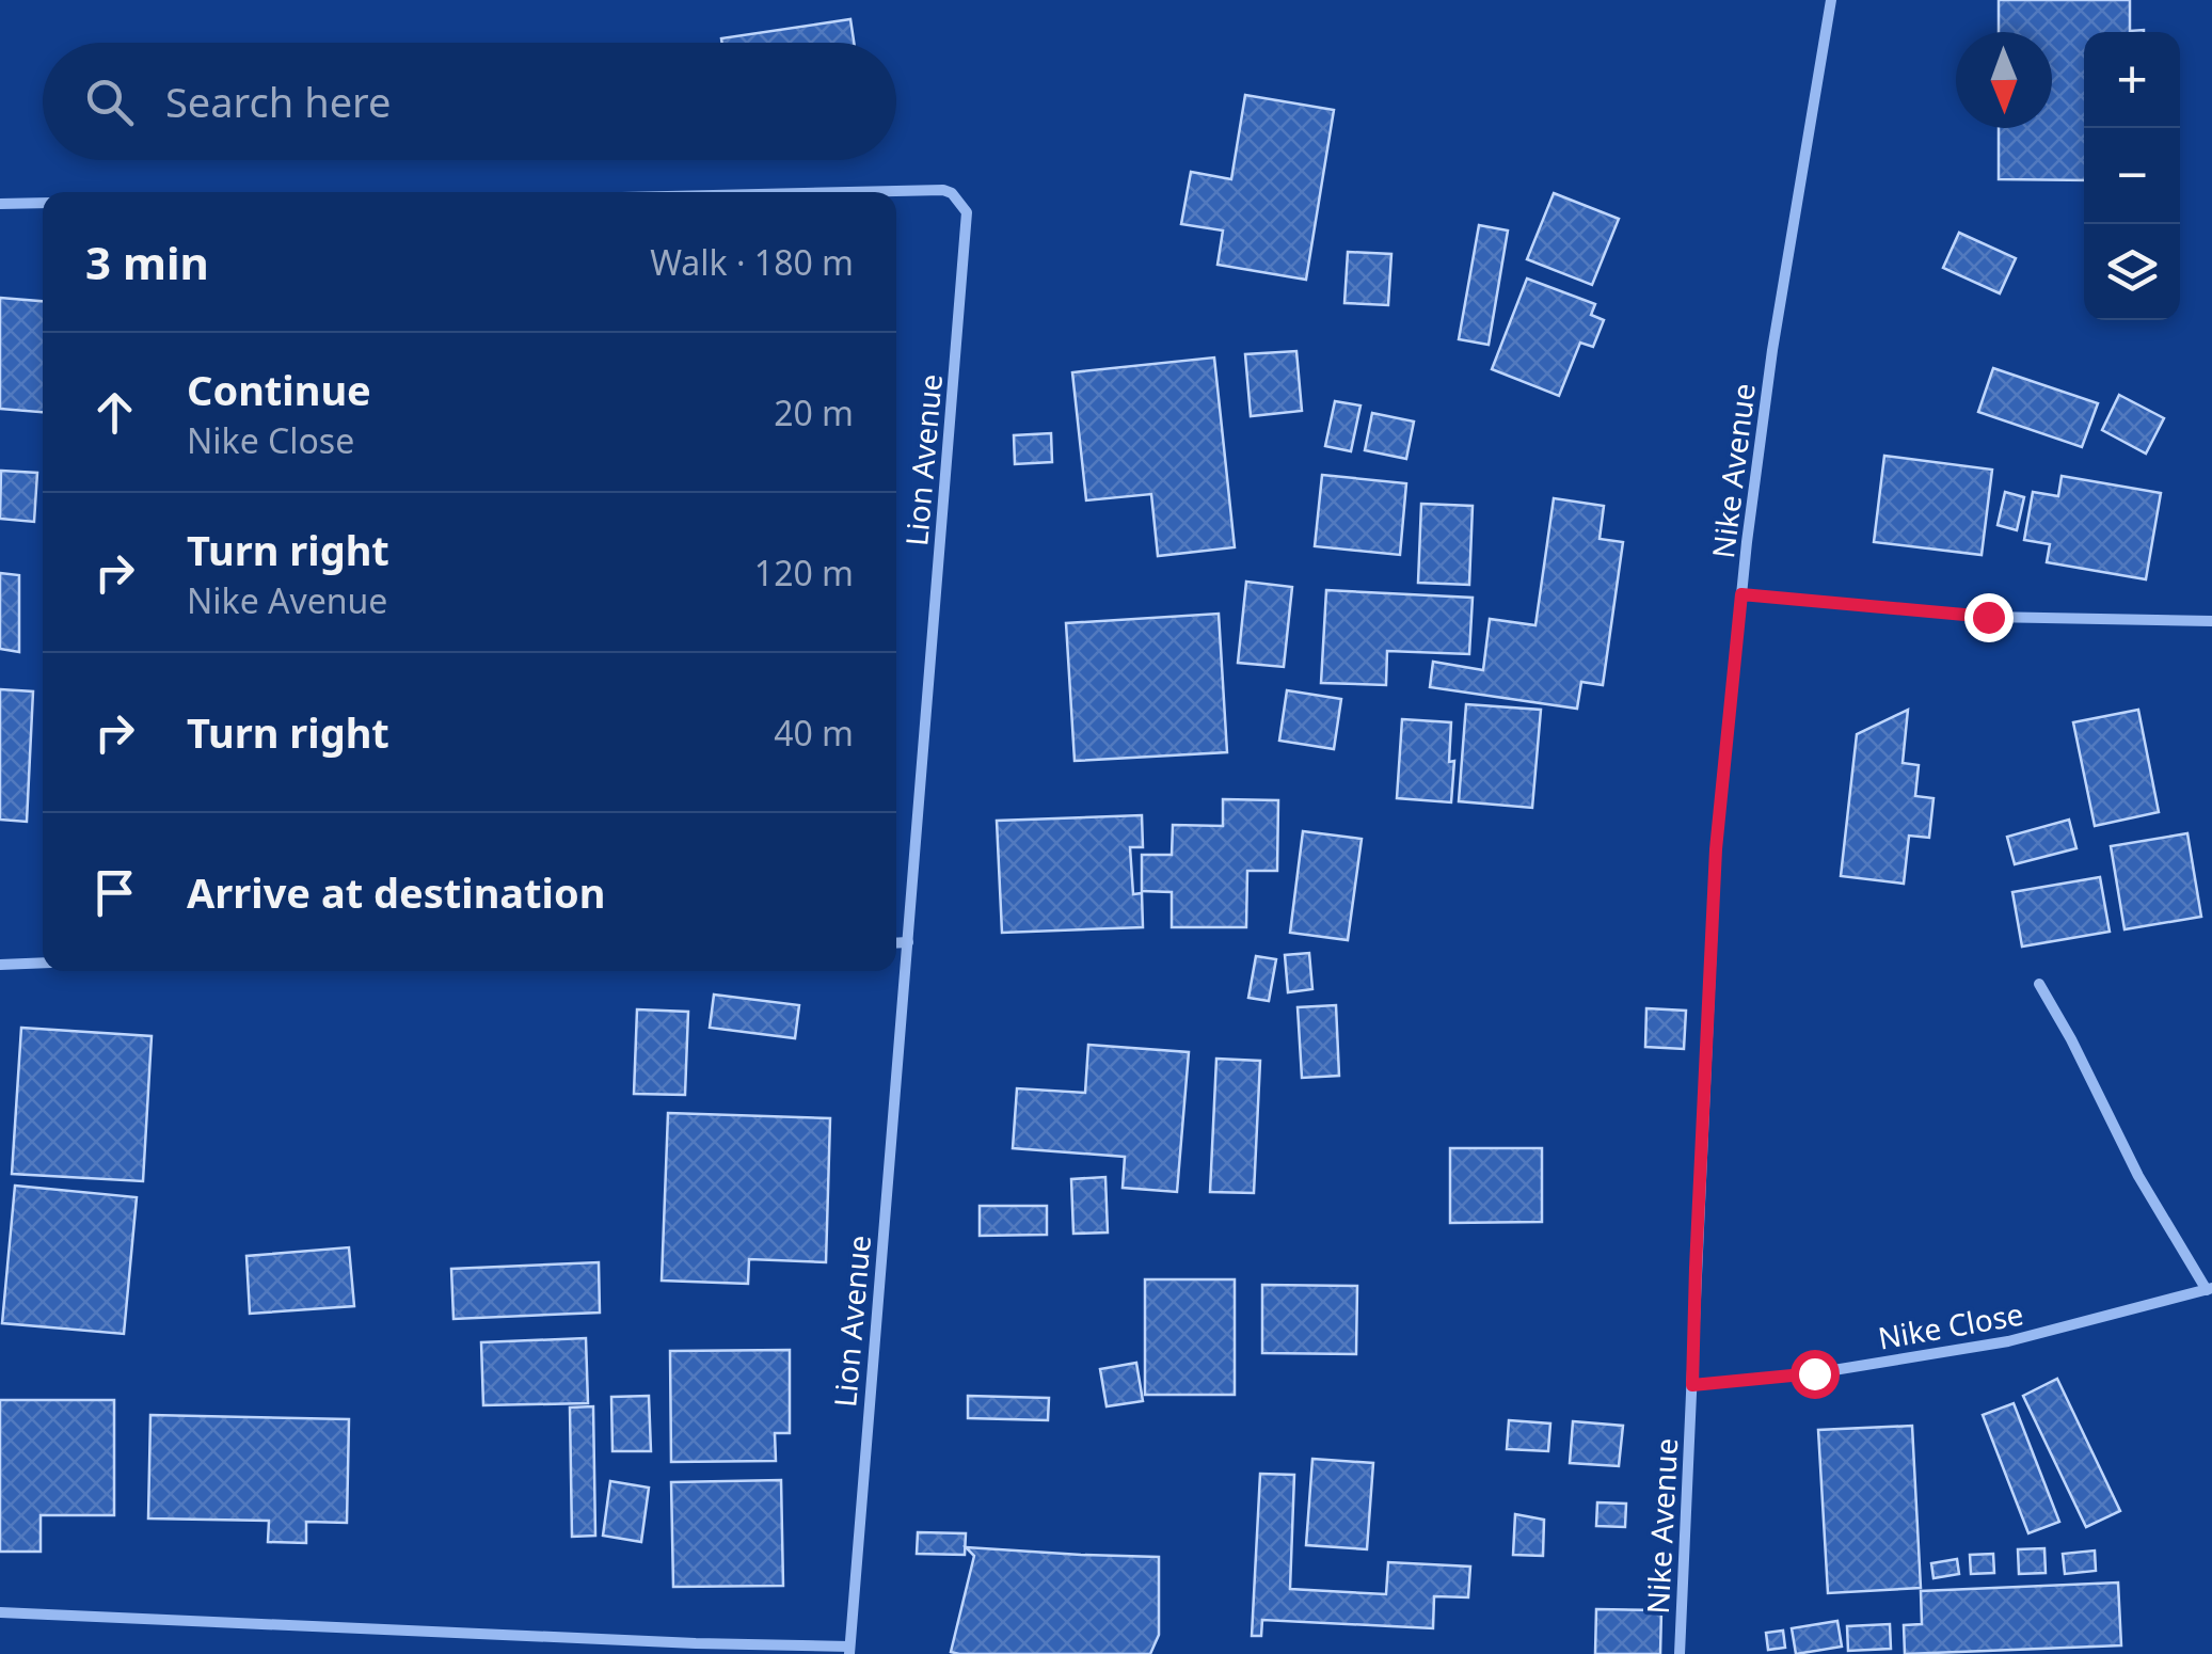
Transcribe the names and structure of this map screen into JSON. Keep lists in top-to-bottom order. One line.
{"streets":{"street":["Lion Avenue","Nike Avenue","Nike Close"]},"crossings":[["Nike Avenue","Nike Close"]],"north":"bottom","page":{"map_buttons":["+","−"],"search":"Search here","heading":["3 min","Walk · 180 m"],"list":[["Continue","Nike Close","20 m"],["Turn right","Nike Avenue","120 m"],["Turn right","40 m"],"Arrive at destination"]}}
